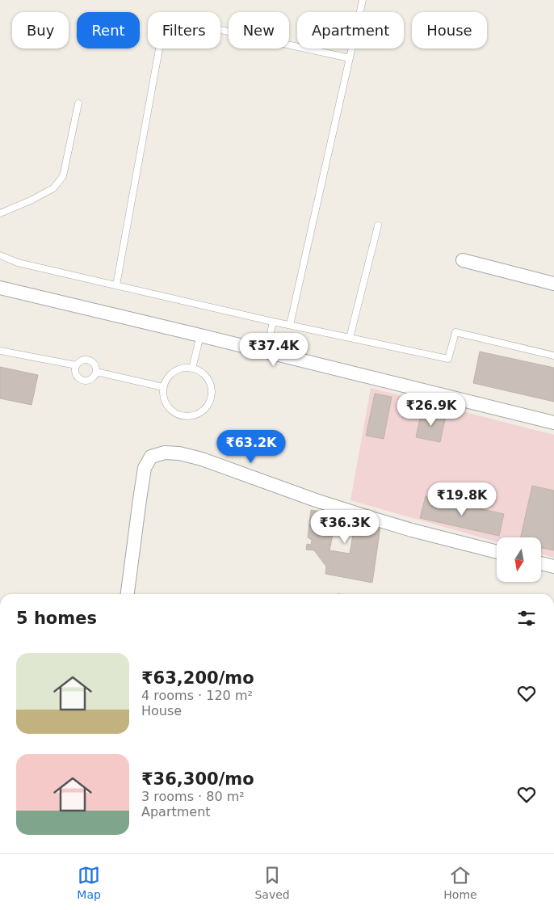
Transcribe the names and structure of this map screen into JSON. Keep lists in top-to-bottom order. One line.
{"north":"bottom","page":{"chip":["Buy","Rent","Filters","New","Apartment","House"],"price":["₹37.4K","₹26.9K","₹63.2K","₹19.8K","₹36.3K"],"heading":"5 homes","list":[{"name":"₹63,200/mo","note":"4 rooms · 120 m² · House"},{"name":"₹36,300/mo","note":"3 rooms · 80 m² · Apartment"}],"tabs":["Map","Saved","Home"]}}
